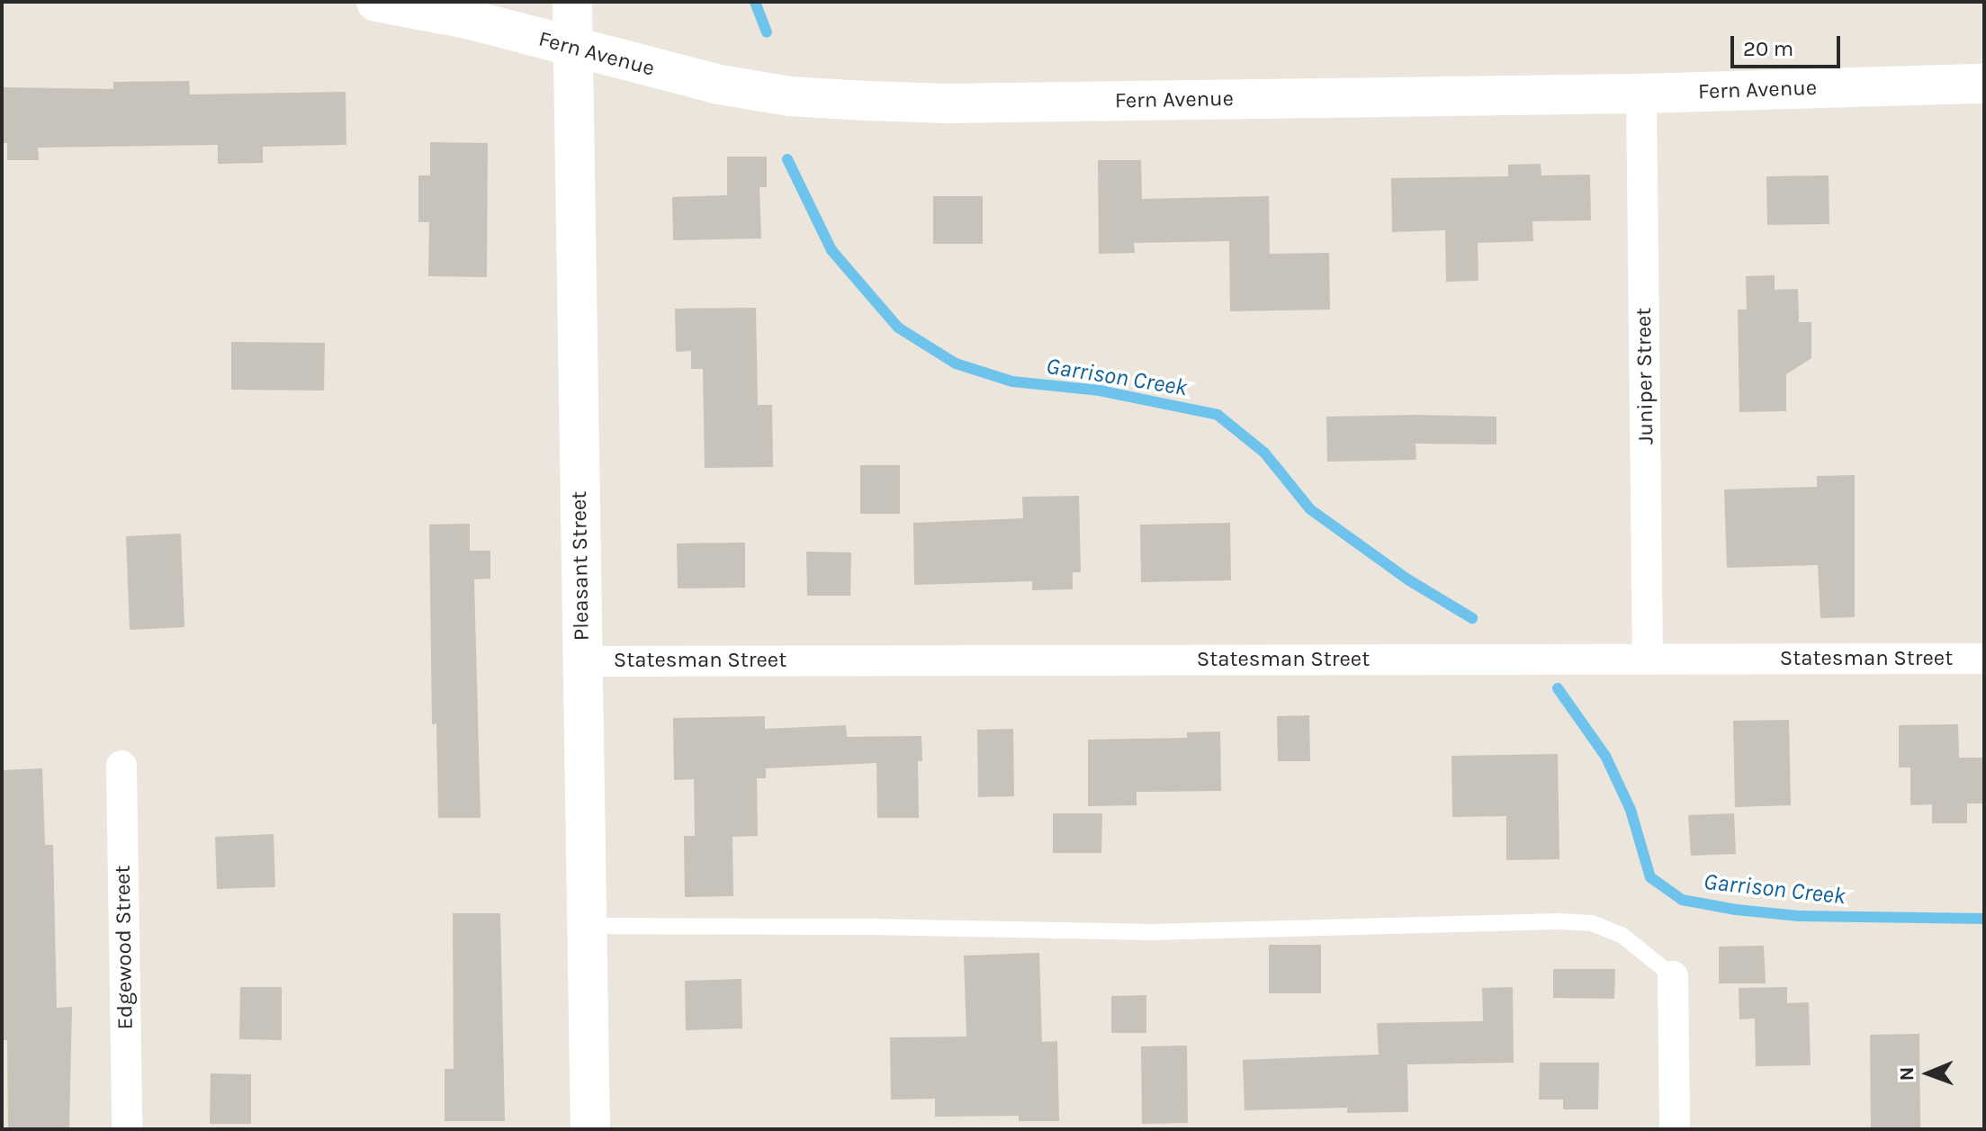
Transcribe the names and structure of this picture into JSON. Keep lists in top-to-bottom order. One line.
{"streets":{"main road":["Fern Avenue","Pleasant Street"],"street":["Juniper Street","Statesman Street","Edgewood Street"]},"crossings":[["Fern Avenue","Juniper Street"],["Fern Avenue","Pleasant Street"],["Juniper Street","Statesman Street"],["Pleasant Street","Statesman Street"]],"water":["Garrison Creek"],"scale_bar":"20 m","north":"left"}
